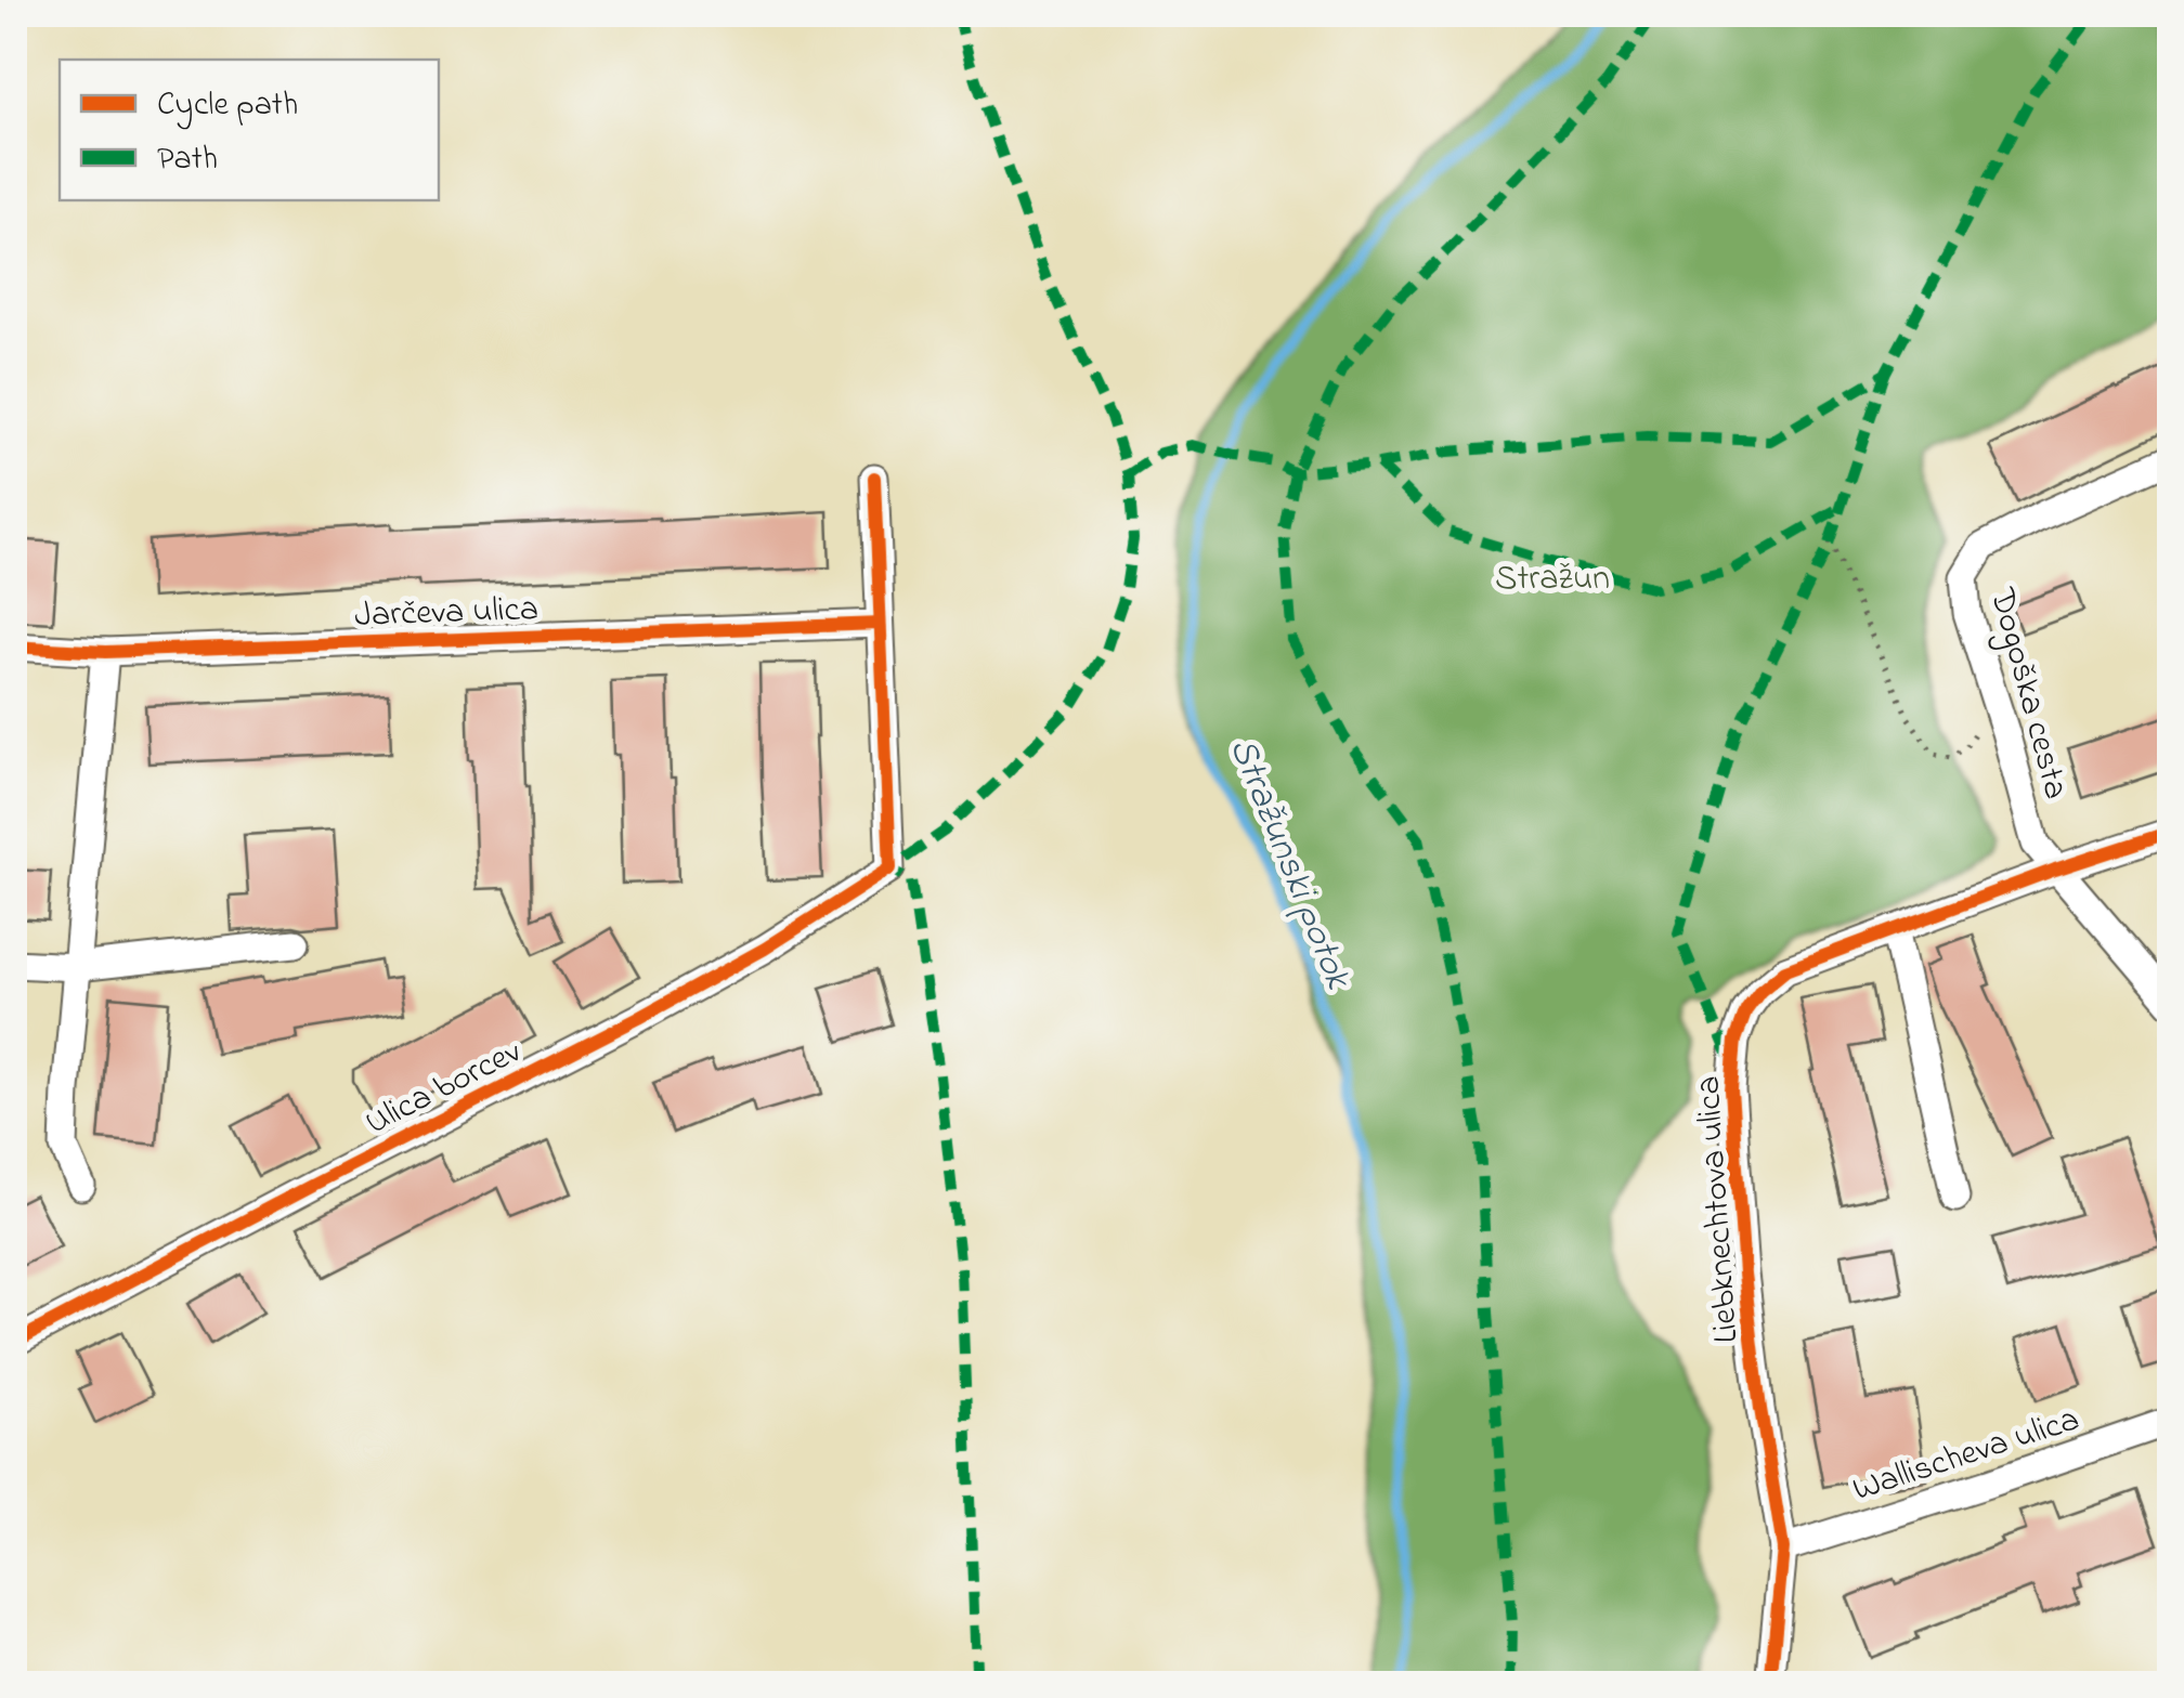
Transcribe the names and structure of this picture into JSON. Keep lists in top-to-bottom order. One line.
{"streets":{"street":["Jarčeva ulica","Dogoška cesta","Ulica borcev","Liebknechtova ulica","Wallischeva ulica"]},"crossings":[["Jarčeva ulica","Ulica borcev"],["Dogoška cesta","Liebknechtova ulica"],["Liebknechtova ulica","Wallischeva ulica"]],"water":["Stražunski potok"],"parks":["Stražun"],"legend":["Cycle path","Path"]}
